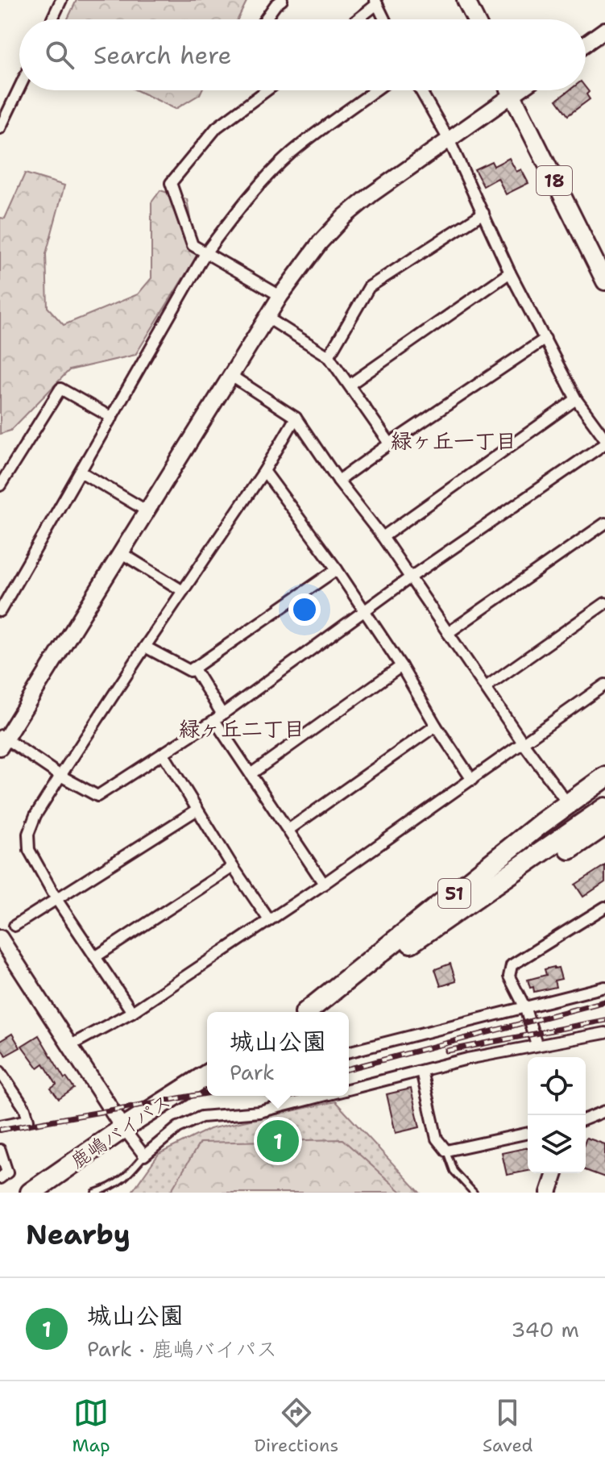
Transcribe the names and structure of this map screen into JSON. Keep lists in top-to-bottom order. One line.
{"streets":{"highway":["51","鹿嶋バイパス"],"main road":["18"]},"districts":["緑ヶ丘一丁目","緑ヶ丘二丁目"],"page":{"search":"Search here","popup":["城山公園","Park"],"pins":"1","heading":"Nearby","list":[{"mark":"1","name":"城山公園","note":"Park · 鹿嶋バイパス","value":"340 m"}],"nav":["Map","Directions","Saved"]}}
